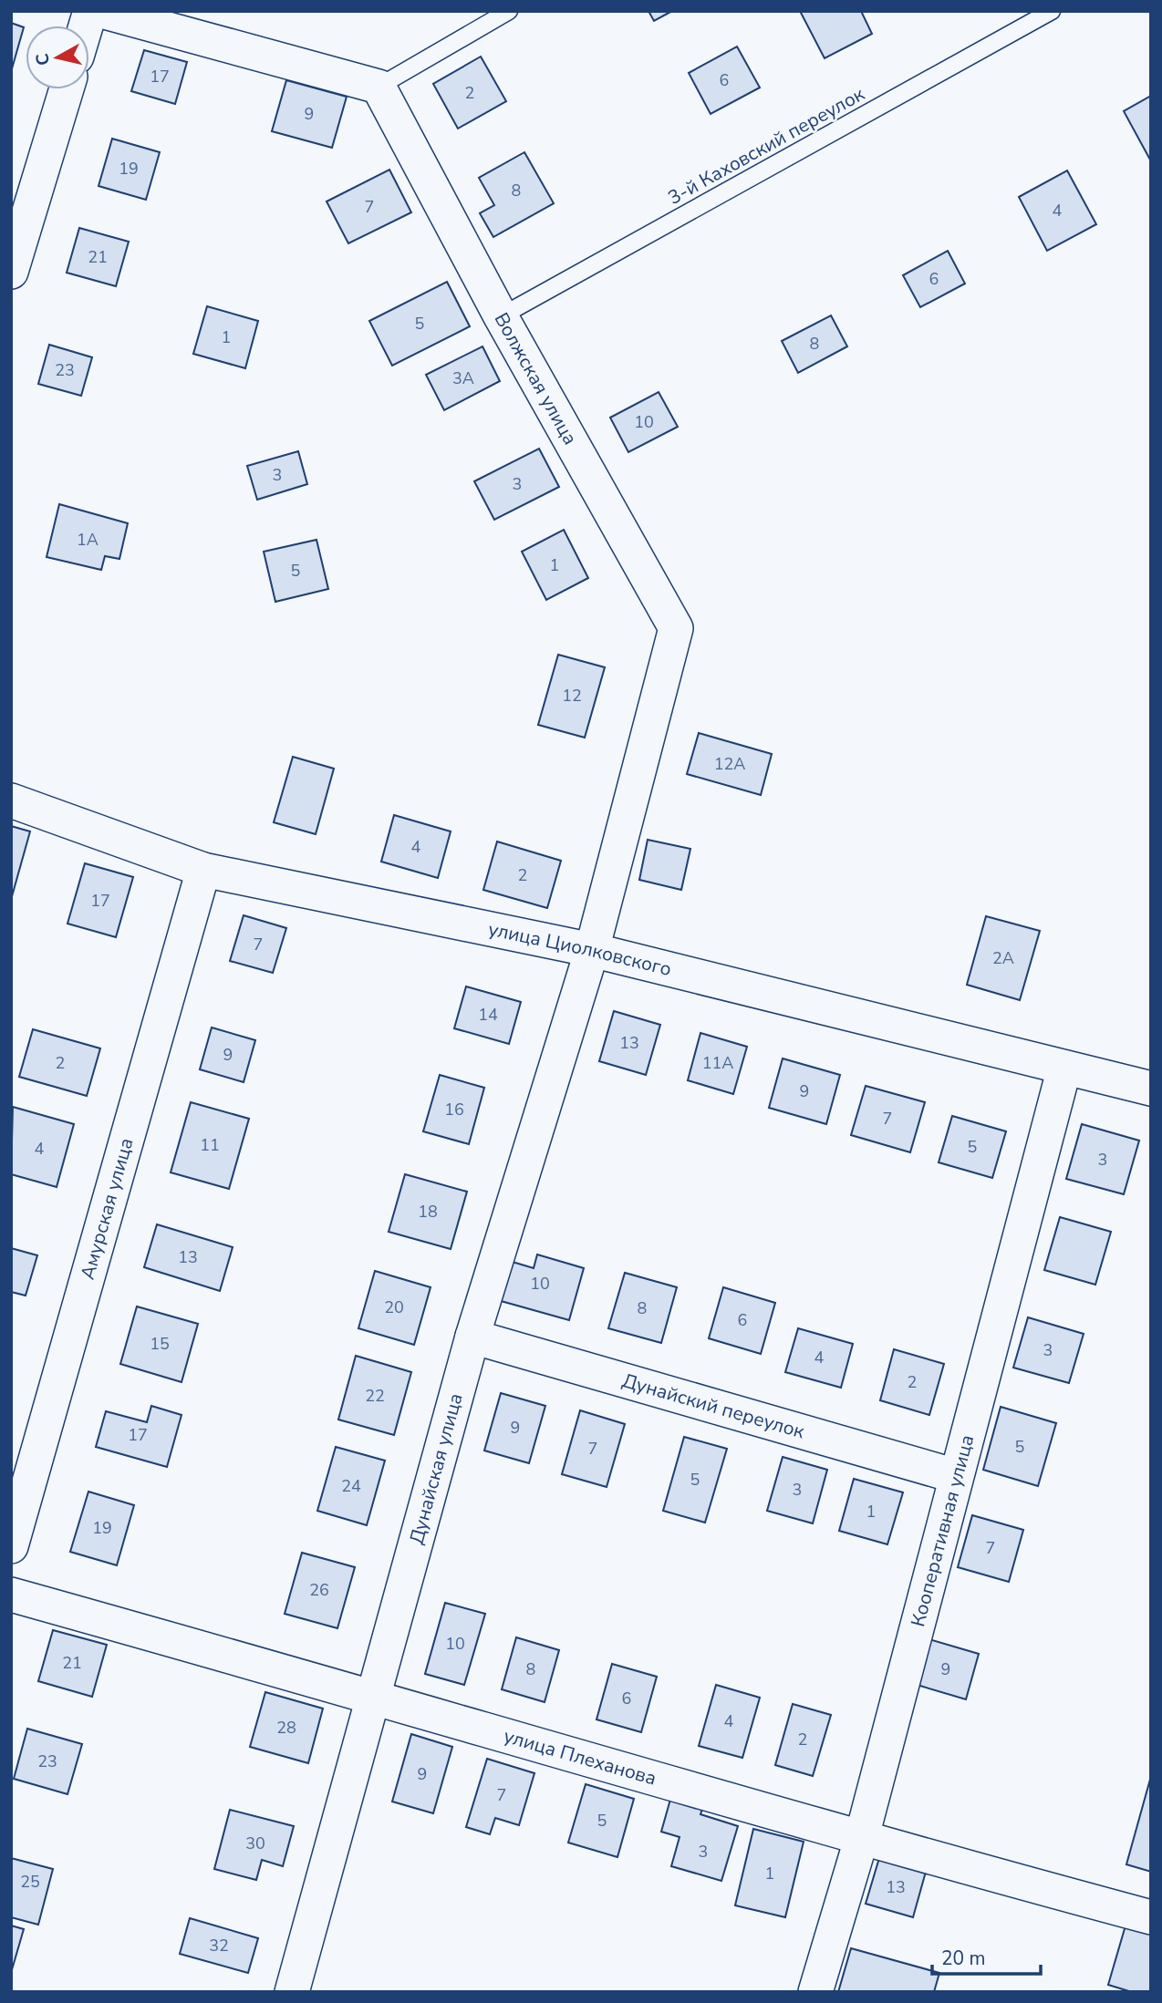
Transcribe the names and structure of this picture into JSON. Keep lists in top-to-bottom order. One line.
{"streets":{"street":["Волжская улица","улица Циолковского","Амурская улица","Дунайский переулок","Дунайская улица","Кооперативная улица","улица Плеханова"],"lane":["3-й Каховский переулок"]},"crossings":[["3-й Каховский переулок","Волжская улица"],["Волжская улица","улица Циолковского"],["Волжская улица","Дунайская улица"],["улица Циолковского","Амурская улица"],["улица Циолковского","Дунайская улица"],["улица Циолковского","Кооперативная улица"],["Дунайский переулок","Дунайская улица"],["Дунайский переулок","Кооперативная улица"],["Дунайская улица","улица Плеханова"],["Кооперативная улица","улица Плеханова"]],"house_numbers":["17","6","2","9","19","8","7","4","21","6","5","1","8","23","3А","10","3","3","1А","1","5","12","12А","4","2","17","7","2А","14","13","9","2","11А","9","16","7","11","5","4","3","18","13","10","20","8","6","15","3","4","2","22","9","17","5","7","5","24","3","1","19","7","26","10","21","8","9","6","4","28","2","23","9","7","5","30","3","1","25","13","32"],"scale_bar":"20 m","north":"left"}
